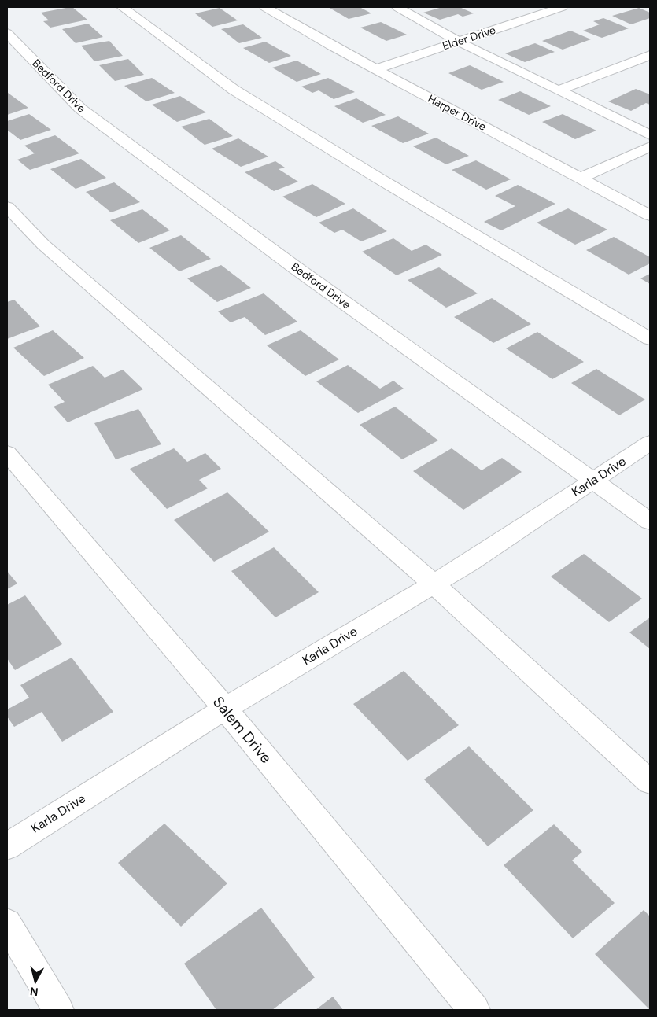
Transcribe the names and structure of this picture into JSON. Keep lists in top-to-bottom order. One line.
{"streets":{"street":["Elder Drive","Bedford Drive","Harper Drive","Karla Drive","Salem Drive"]},"crossings":[["Elder Drive","Harper Drive"],["Bedford Drive","Karla Drive"],["Karla Drive","Salem Drive"]],"north":"bottom"}
